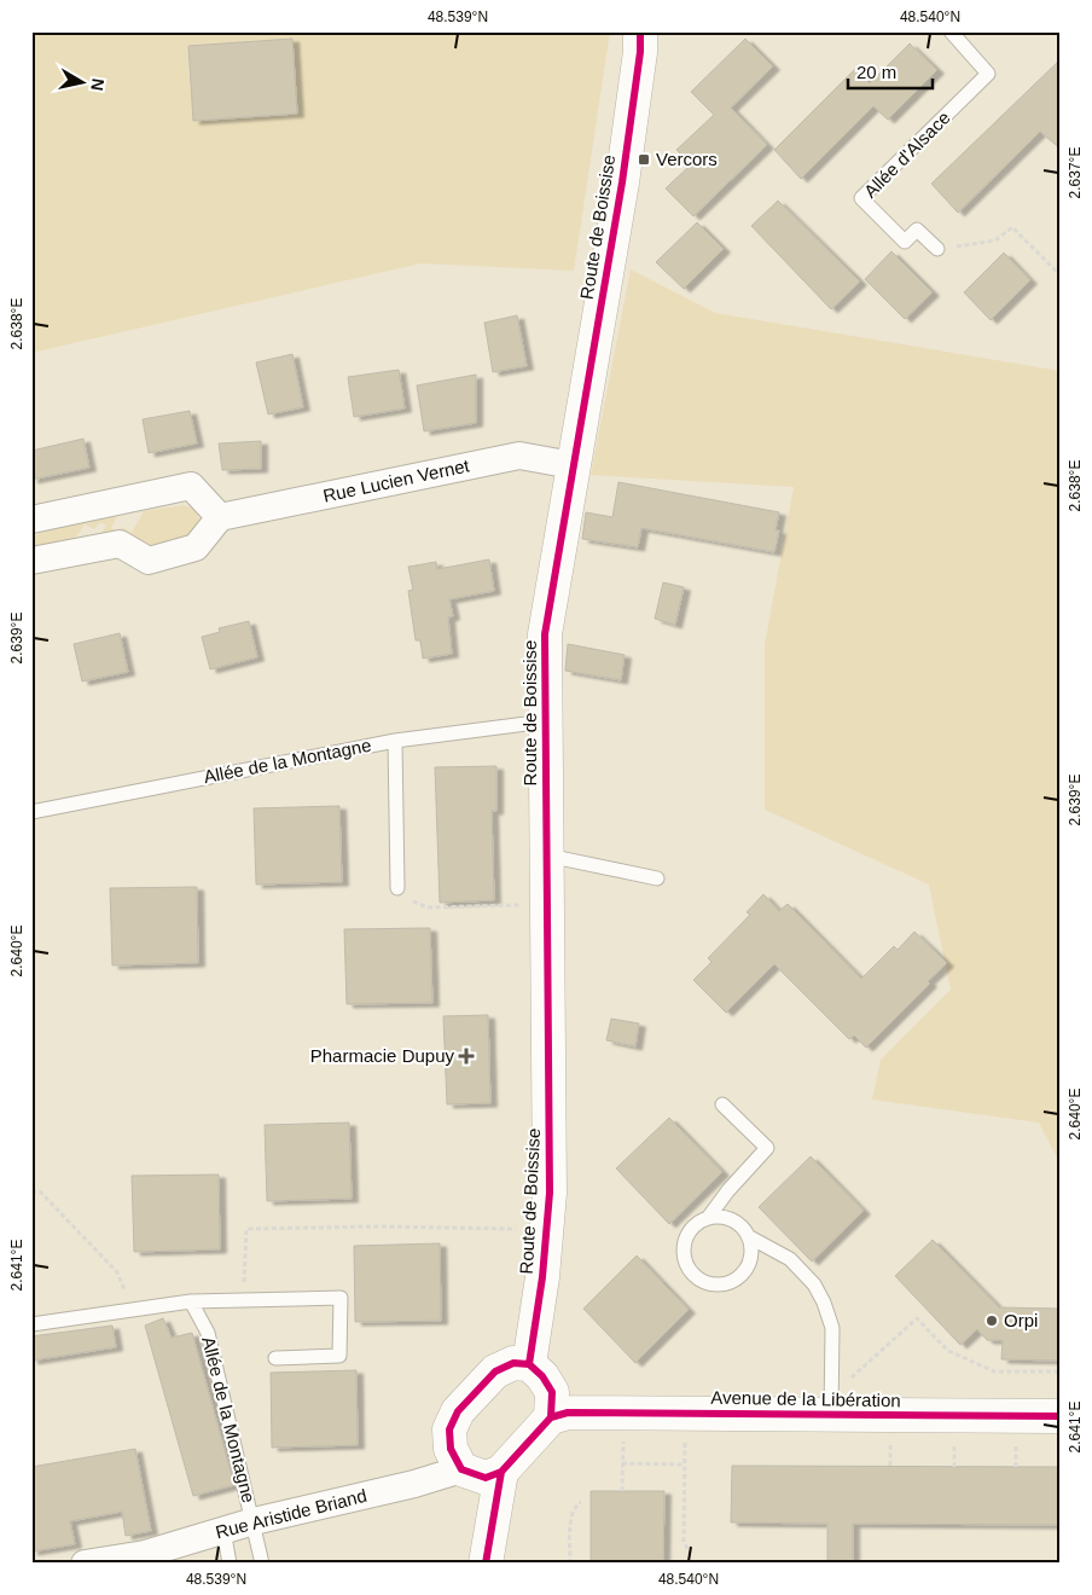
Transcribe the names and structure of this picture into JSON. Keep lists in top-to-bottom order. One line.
{"streets":{"street":["Route de Boissise","Rue Lucien Vernet","Avenue de la Libération","Rue Aristide Briand"],"lane":["Allée d'Alsace","Allée de la Montagne"]},"crossings":[["Route de Boissise","Rue Lucien Vernet"],["Route de Boissise","Allée de la Montagne"],["Route de Boissise","Avenue de la Libération"],["Route de Boissise","Rue Aristide Briand"],["Allée de la Montagne","Rue Aristide Briand"],["Avenue de la Libération","Rue Aristide Briand"]],"places":{"transit":["Vercors"],"health":["Pharmacie Dupuy"],"other":["Orpi"]},"scale_bar":"20 m","north":"right","coordinates":["48.539°N","48.540°N","2.637°E","2.638°E","2.639°E","2.640°E","2.641°E"]}
